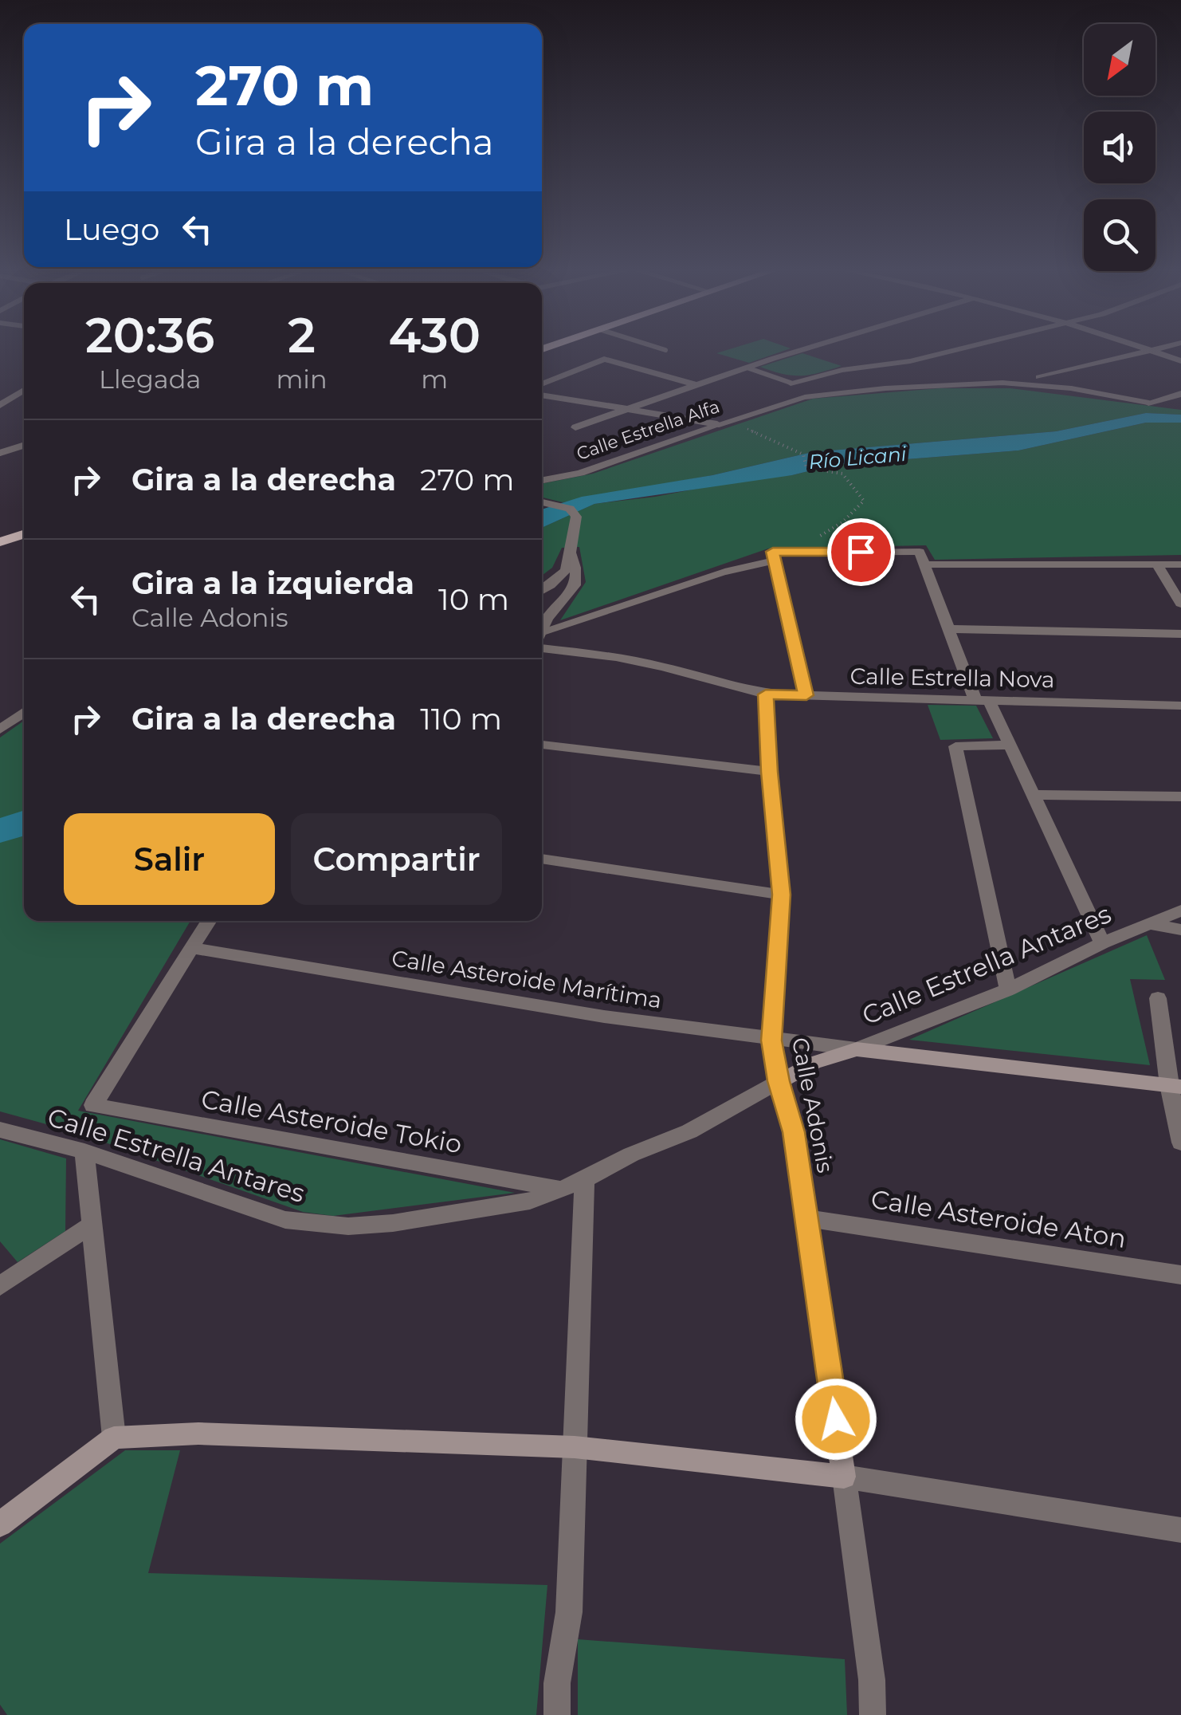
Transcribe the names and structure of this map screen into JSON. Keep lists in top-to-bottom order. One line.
{"streets":{"street":["Calle Estrella Alfa","Calle Estrella Nova","Calle Estrella Antares","Calle Asteroide Marítima","Calle Adonis","Calle Asteroide Tokio","Calle Asteroide Aton"]},"crossings":[["Calle Estrella Nova","Calle Adonis"],["Calle Estrella Antares","Calle Asteroide Marítima"],["Calle Estrella Antares","Calle Adonis"],["Calle Estrella Antares","Calle Asteroide Tokio"],["Calle Asteroide Marítima","Calle Adonis"],["Calle Asteroide Marítima","Calle Asteroide Tokio"],["Calle Adonis","Calle Asteroide Aton"]],"water":["Río Licani"],"north":"bottom left","page":{"turn":["270 m","Gira a la derecha"],"then":"Luego","eta":["20:36","Llegada","2","min","430","m"],"list":[{"name":"Gira a la derecha","value":"270 m"},{"name":"Gira a la izquierda","note":"Calle Adonis","value":"10 m"},{"name":"Gira a la derecha","value":"110 m"}],"buttons":["Salir","Compartir"]}}
